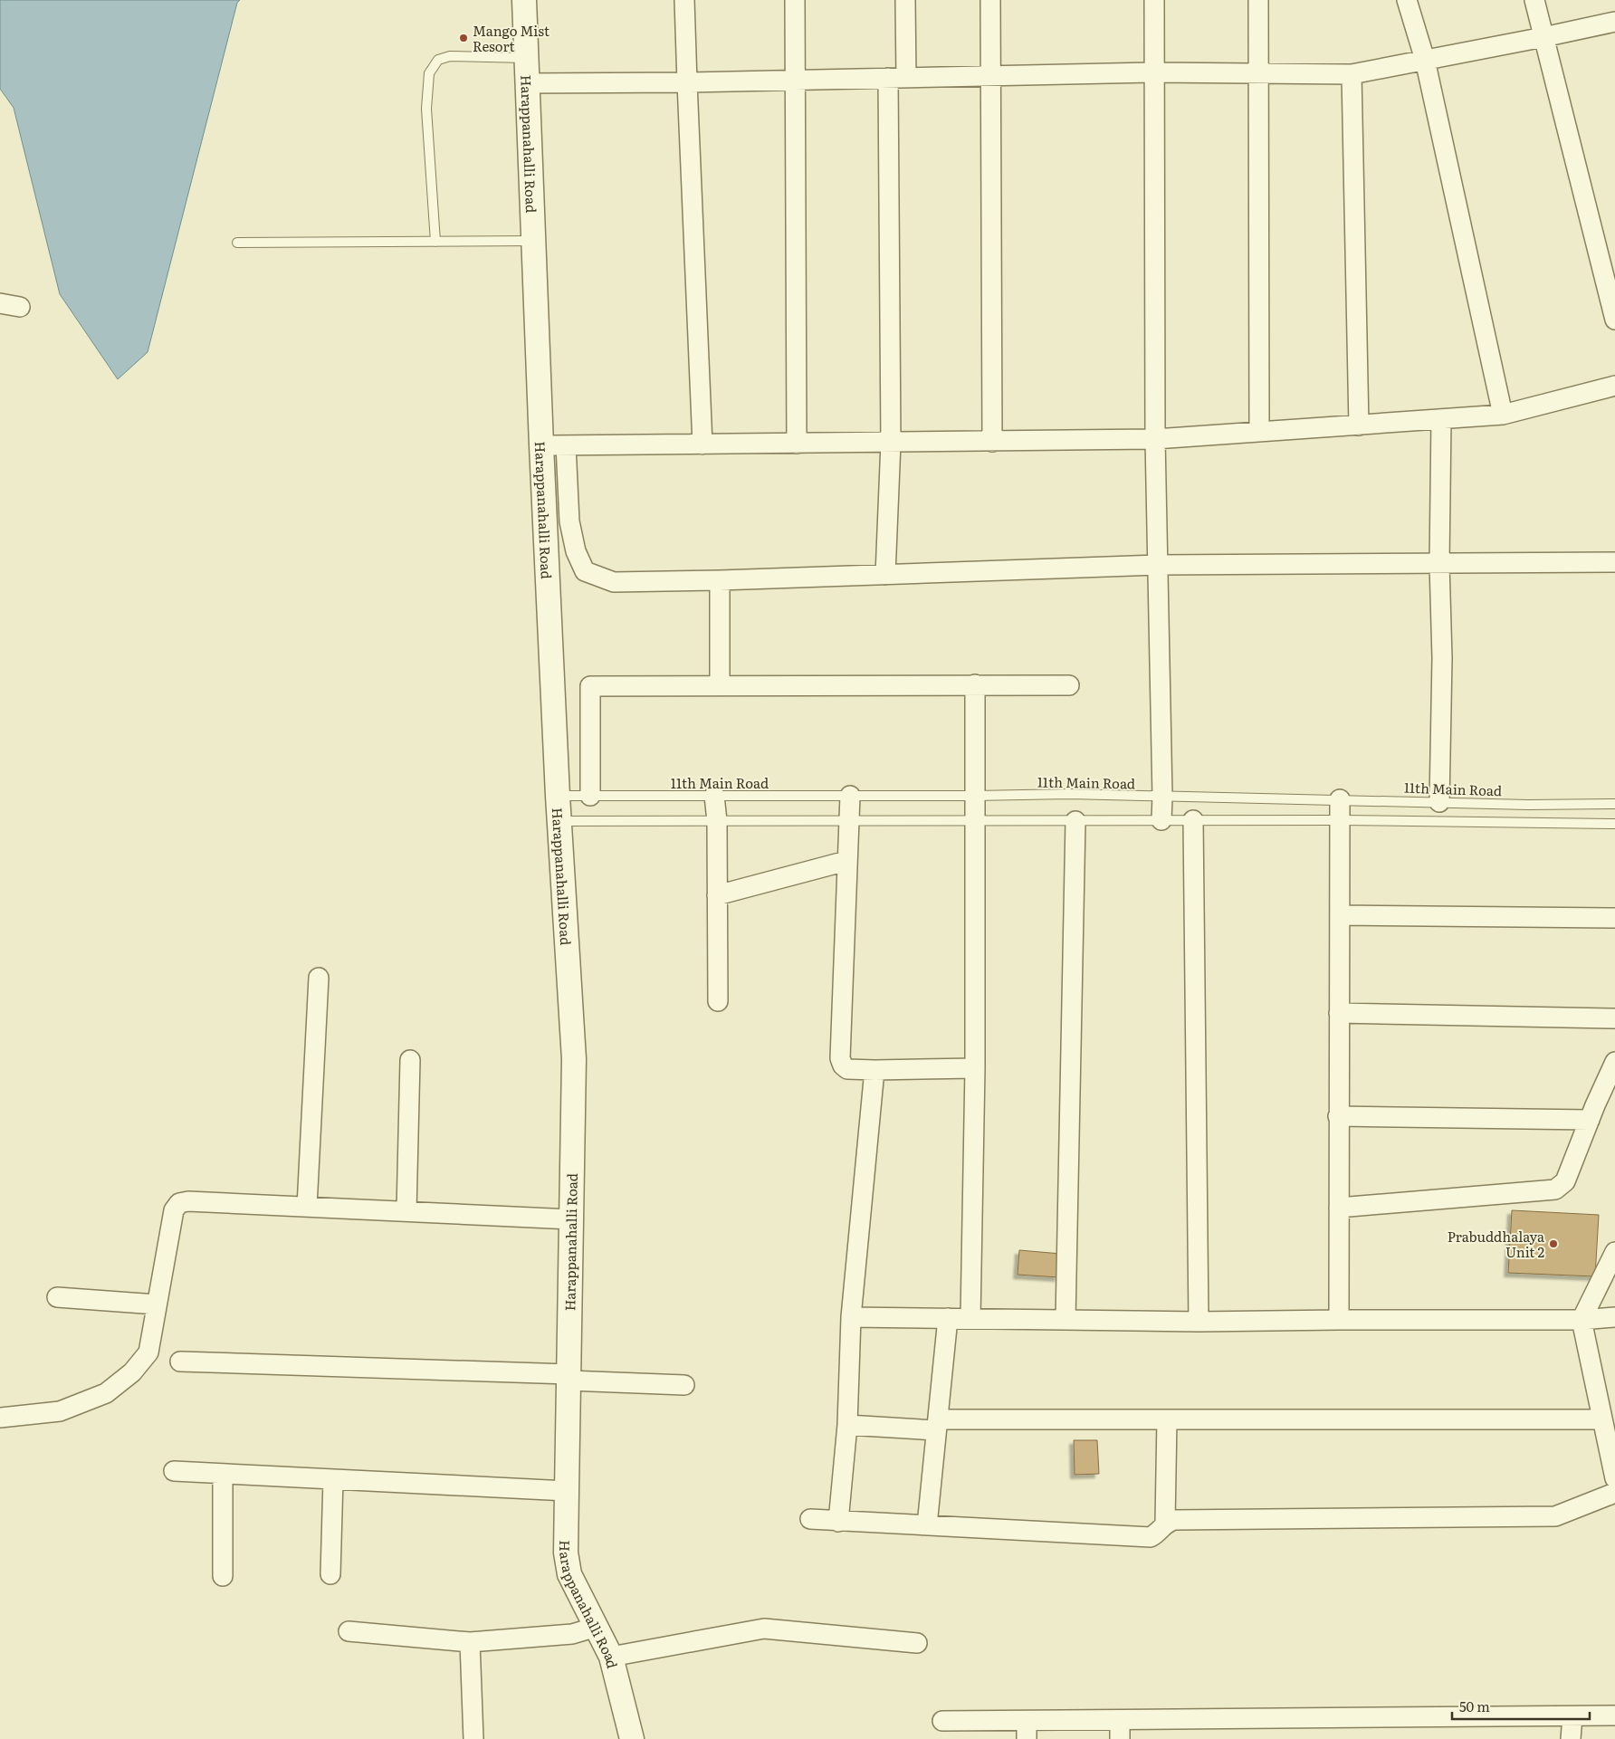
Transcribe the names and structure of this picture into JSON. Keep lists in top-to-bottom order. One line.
{"streets":{"street":["Harappanahalli Road"],"lane":["11th Main Road"]},"crossings":[["Harappanahalli Road","11th Main Road"]],"places":["Mango Mist Resort","Prabuddhalaya Unit 2"],"scale_bar":"50 m"}
